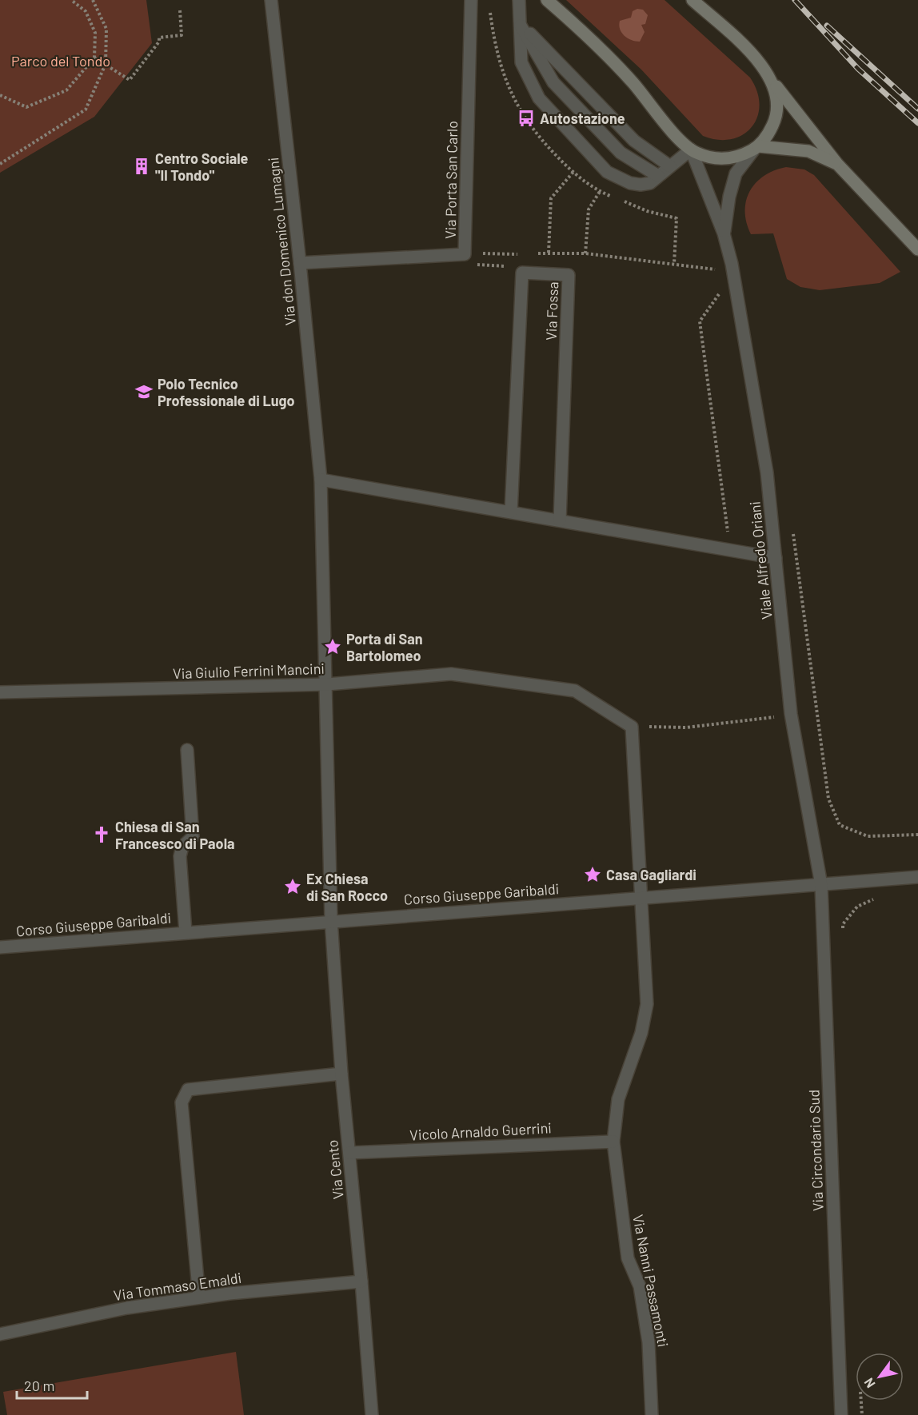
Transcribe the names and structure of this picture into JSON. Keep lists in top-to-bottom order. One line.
{"streets":{"street":["Via Porta San Carlo","Via don Domenico Lumagni","Via Fossa","Viale Alfredo Oriani","Via Giulio Ferrini Mancini","Corso Giuseppe Garibaldi","Vicolo Arnaldo Guerrini","Via Circondario Sud","Via Cento","Via Nanni Passamonti","Via Tommaso Emaldi"]},"crossings":[["Via Porta San Carlo","Via don Domenico Lumagni"],["Via don Domenico Lumagni","Via Giulio Ferrini Mancini"],["Via don Domenico Lumagni","Via Cento"],["Viale Alfredo Oriani","Corso Giuseppe Garibaldi"],["Viale Alfredo Oriani","Via Circondario Sud"],["Via Giulio Ferrini Mancini","Via Cento"],["Corso Giuseppe Garibaldi","Via Circondario Sud"],["Corso Giuseppe Garibaldi","Via Cento"],["Corso Giuseppe Garibaldi","Via Nanni Passamonti"],["Vicolo Arnaldo Guerrini","Via Cento"],["Vicolo Arnaldo Guerrini","Via Nanni Passamonti"],["Via Cento","Via Tommaso Emaldi"]],"parks":["Parco del Tondo"],"places":{"bus stop":["Autostazione"],"building":["Centro Sociale \"Il Tondo\""],"school or university":["Polo Tecnico Professionale di Lugo"],"place":["Porta di San Bartolomeo","Casa Gagliardi","Ex Chiesa di San Rocco"],"church":["Chiesa di San Francesco di Paola"]},"scale_bar":"20 m","north":"bottom left"}
